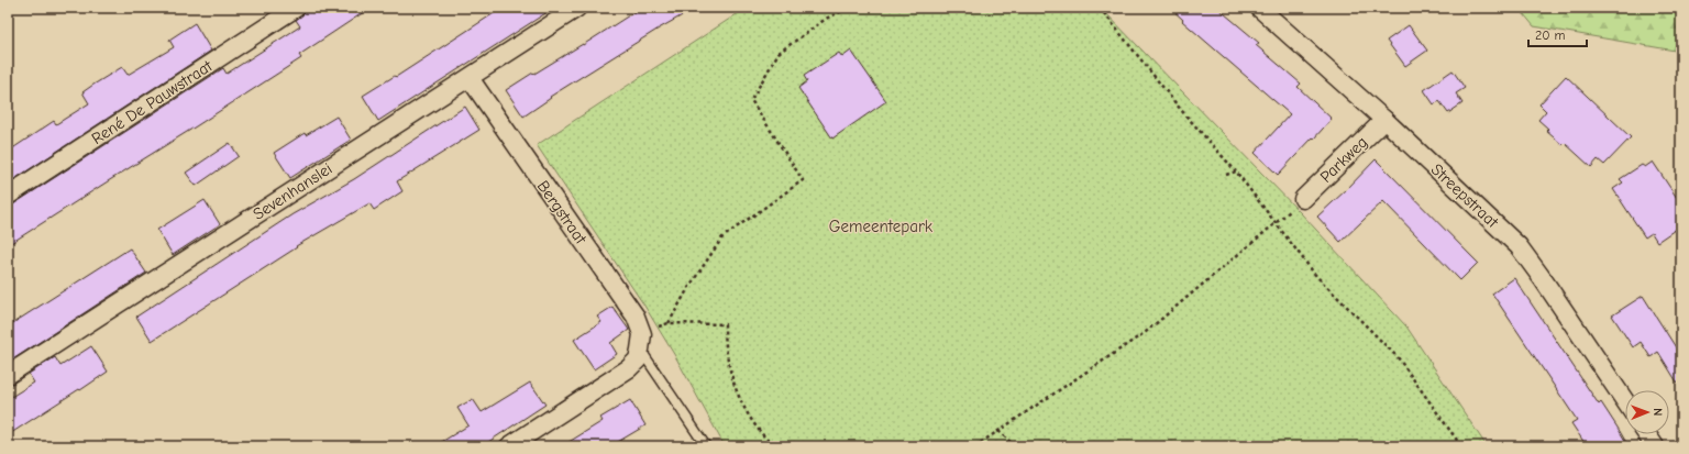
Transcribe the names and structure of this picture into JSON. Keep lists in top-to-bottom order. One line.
{"streets":{"street":["René De Pauwstraat","Parkweg","Sevenhanslei","Streepstraat","Bergstraat"]},"crossings":[["Parkweg","Streepstraat"],["Sevenhanslei","Bergstraat"]],"parks":["Gemeentepark"],"scale_bar":"20 m","north":"right"}
